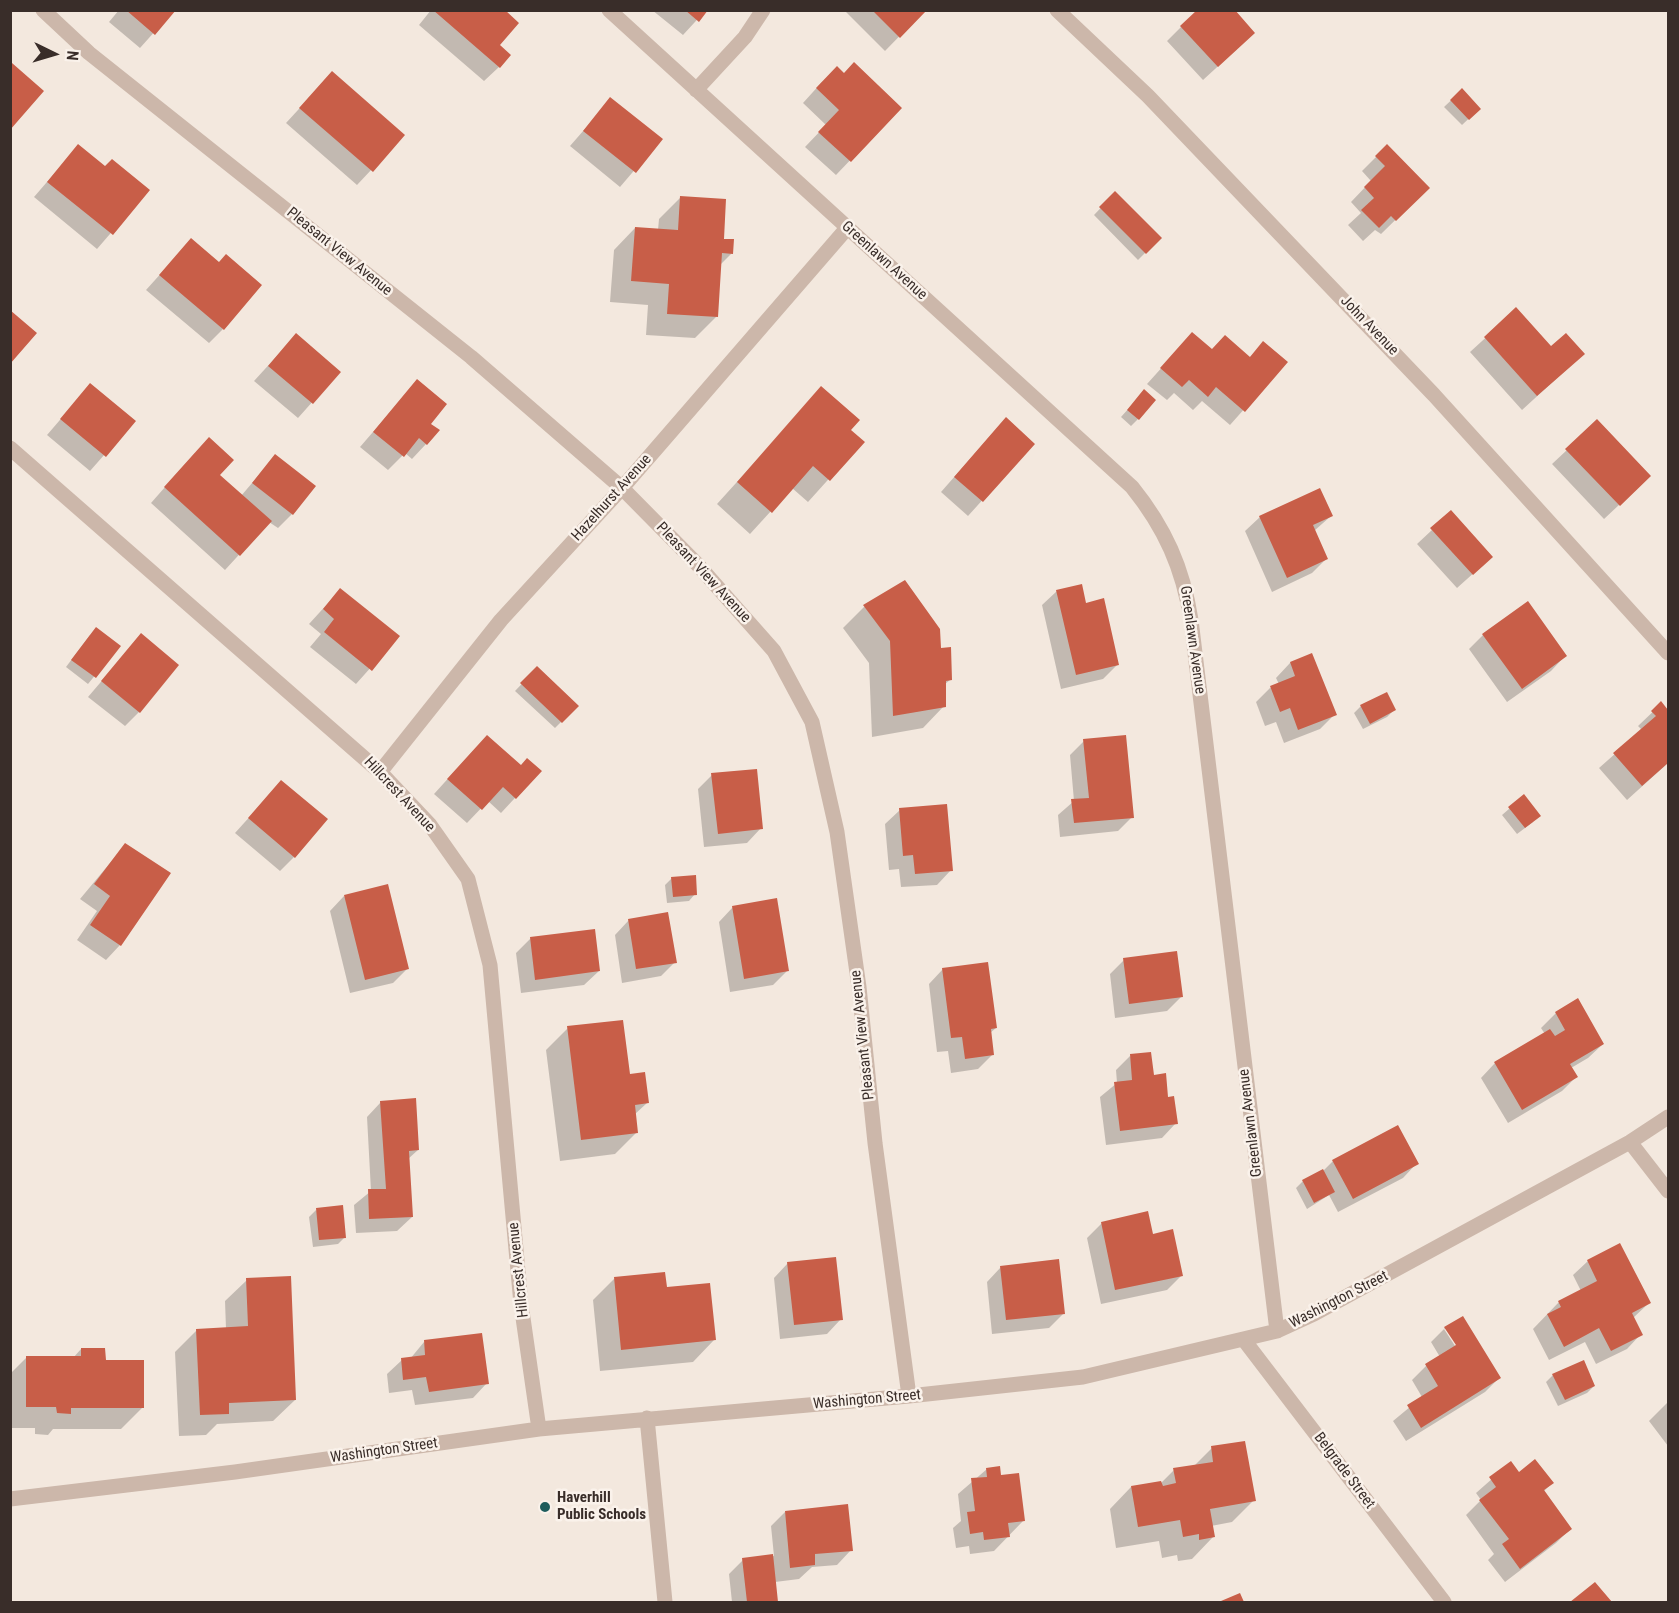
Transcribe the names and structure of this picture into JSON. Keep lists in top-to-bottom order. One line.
{"streets":{"street":["Pleasant View Avenue","Greenlawn Avenue","John Avenue","Hazelhurst Avenue","Hillcrest Avenue","Washington Street","Belgrade Street"]},"crossings":[["Pleasant View Avenue","Hazelhurst Avenue"],["Pleasant View Avenue","Washington Street"],["Greenlawn Avenue","Hazelhurst Avenue"],["Greenlawn Avenue","Washington Street"],["Hazelhurst Avenue","Hillcrest Avenue"],["Hillcrest Avenue","Washington Street"],["Washington Street","Belgrade Street"]],"places":["Haverhill Public Schools"],"north":"right"}
